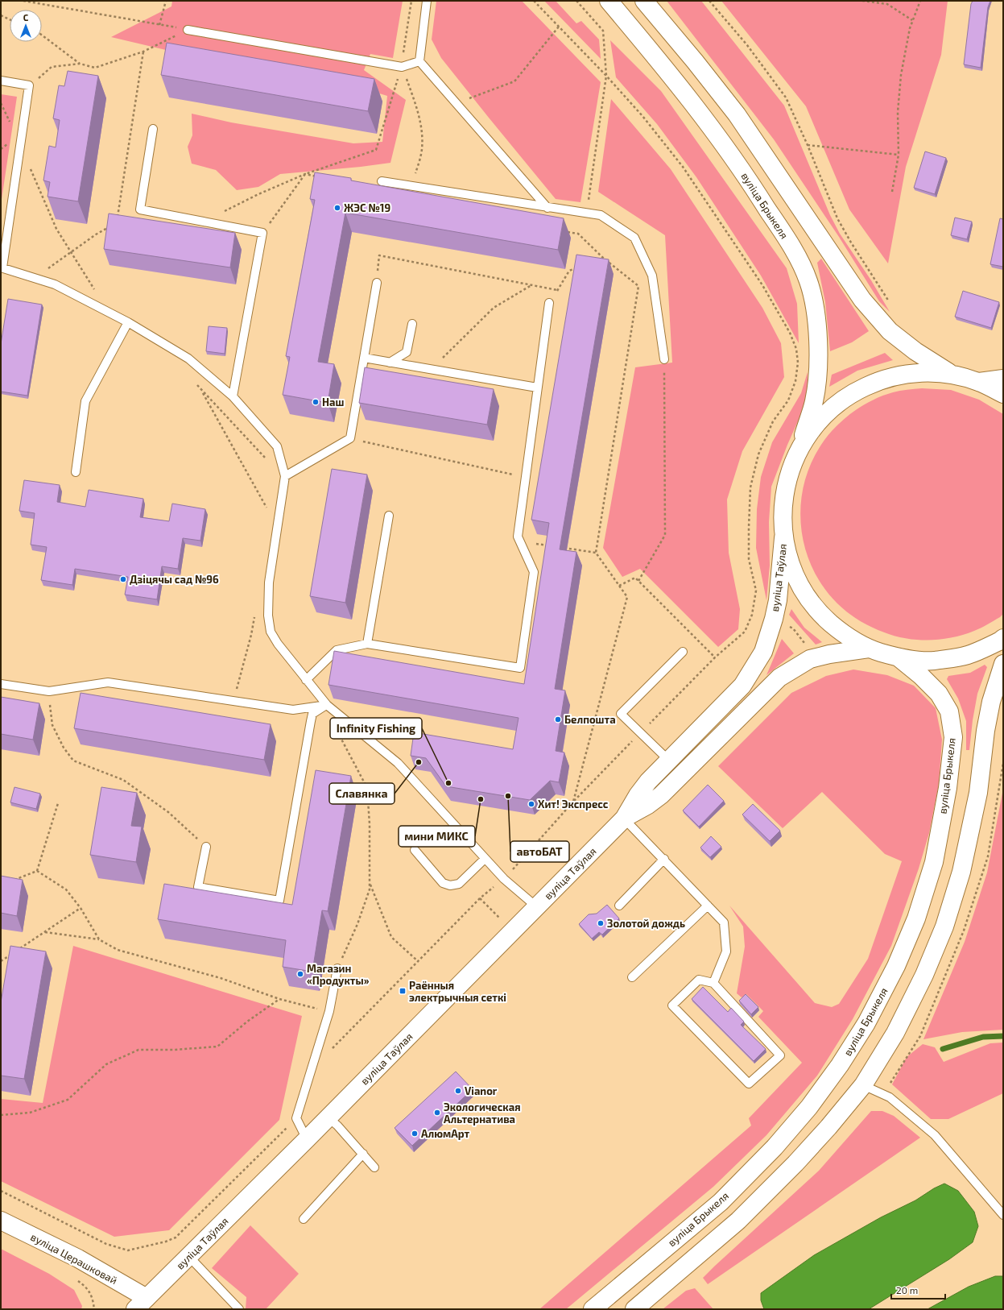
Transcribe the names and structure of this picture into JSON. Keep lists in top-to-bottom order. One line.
{"streets":{"main road":["вуліца Брыкеля","вуліца Таўлая","вуліца Церашковай"]},"crossings":[["вуліца Таўлая","вуліца Церашковай"]],"places":{"other":["ЖЭС №19","Наш","Дзіцячы сад №96","Белпошта","Славянка","Infinity Fishing","автоБАТ","мини МИКС","Хит! Экспресс","Золотой дождь","Магазин «Продукты»","Vianor","Экологическая Альтернатива","АлюмАрт"],"transit":["Раённыя электрычныя сеткі"]},"scale_bar":"20 m","north":"top"}
